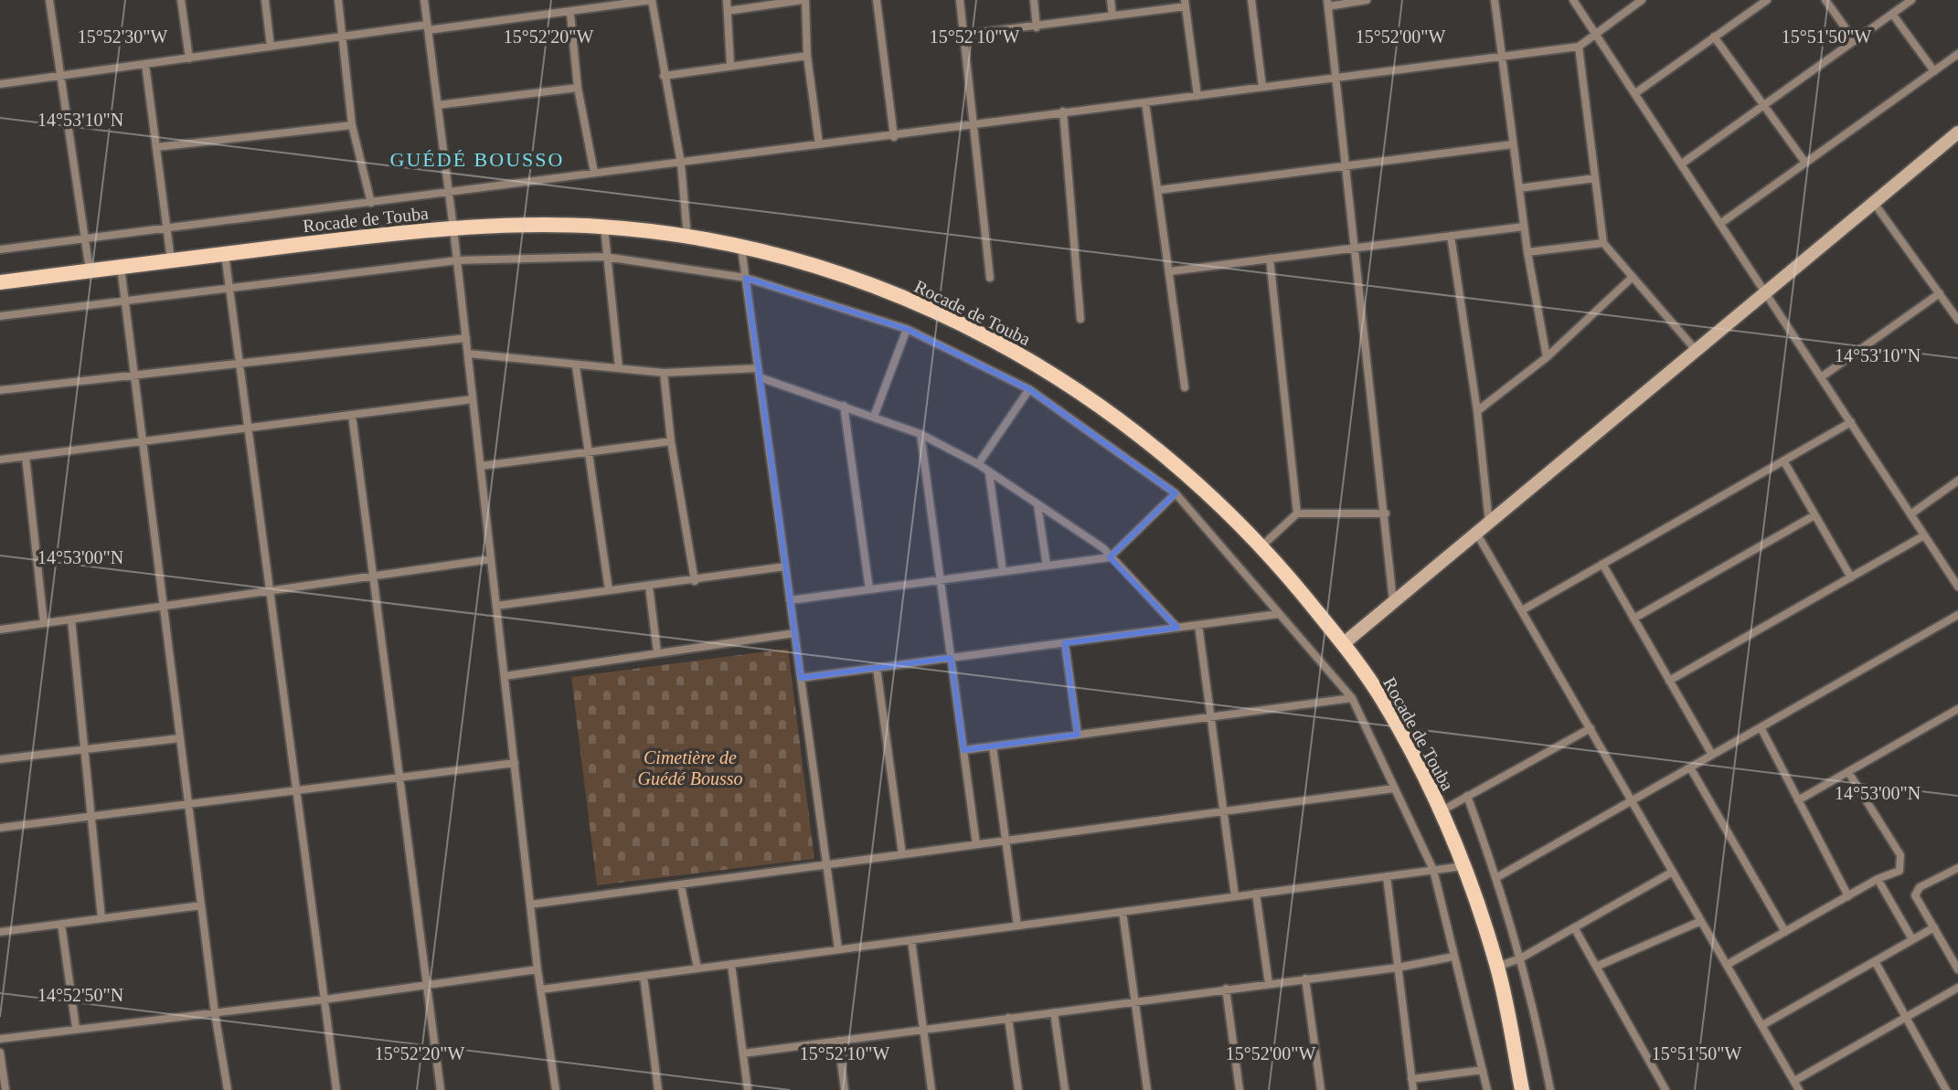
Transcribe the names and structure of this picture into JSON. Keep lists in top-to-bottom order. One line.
{"streets":{"main road":["Rocade de Touba"]},"districts":["GUÉDÉ BOUSSO"],"parks":["Cimetière de Guédé Bousso"],"coordinates":["15°52'30\"W","15°52'20\"W","15°52'10\"W","15°52'00\"W","15°51'50\"W","14°53'10\"N","14°53'00\"N","14°52'50\"N"]}
